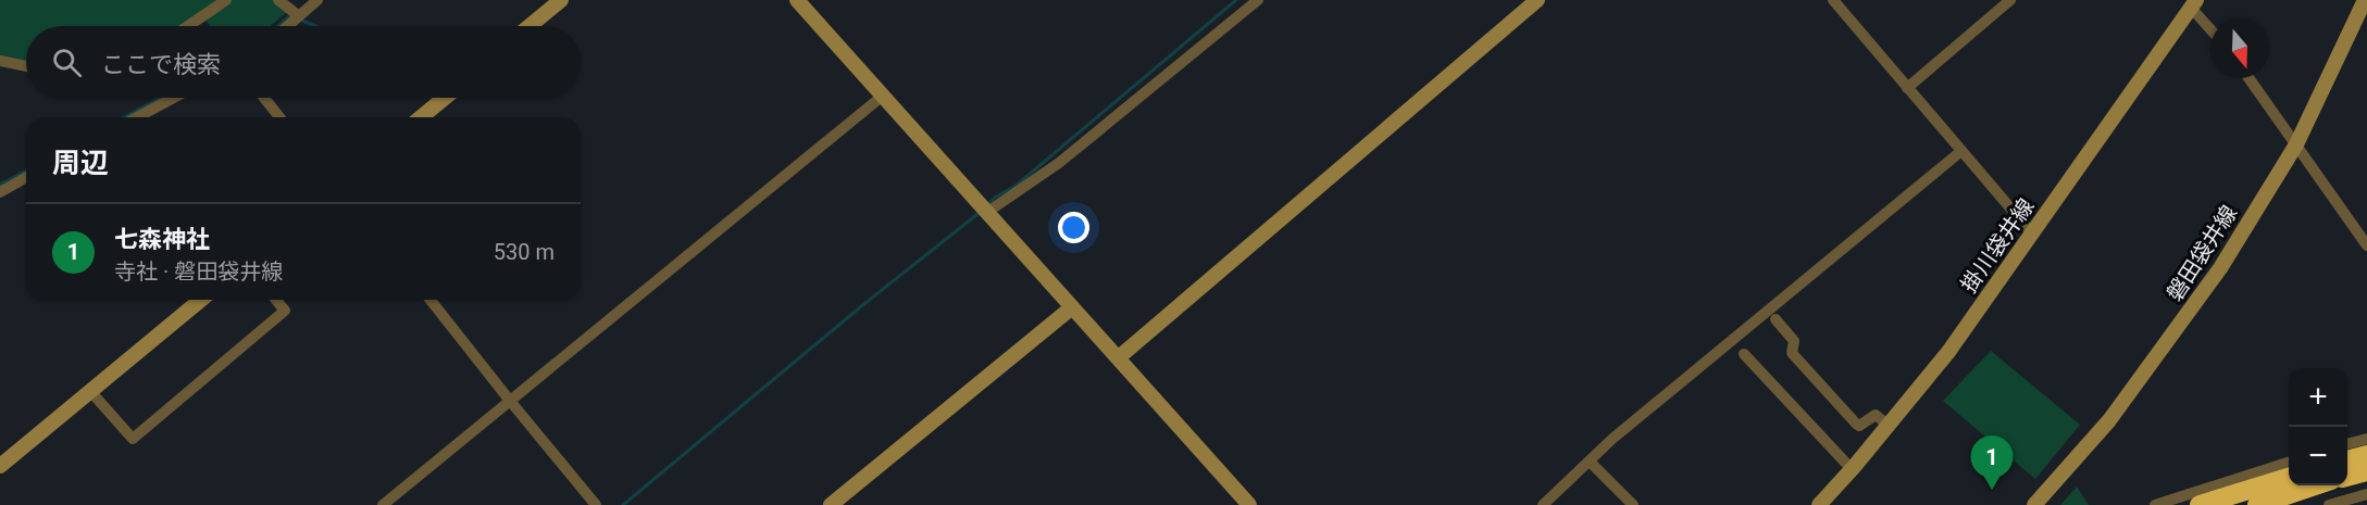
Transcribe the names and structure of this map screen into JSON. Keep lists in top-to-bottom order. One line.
{"streets":{"street":["掛川袋井線","磐田袋井線"]},"north":"bottom","page":{"search":"ここで検索","heading":"周辺","list":[{"mark":"1","name":"七森神社","note":"寺社 · 磐田袋井線","value":"530 m"}],"map_buttons":["+","−"],"pins":"1"}}
